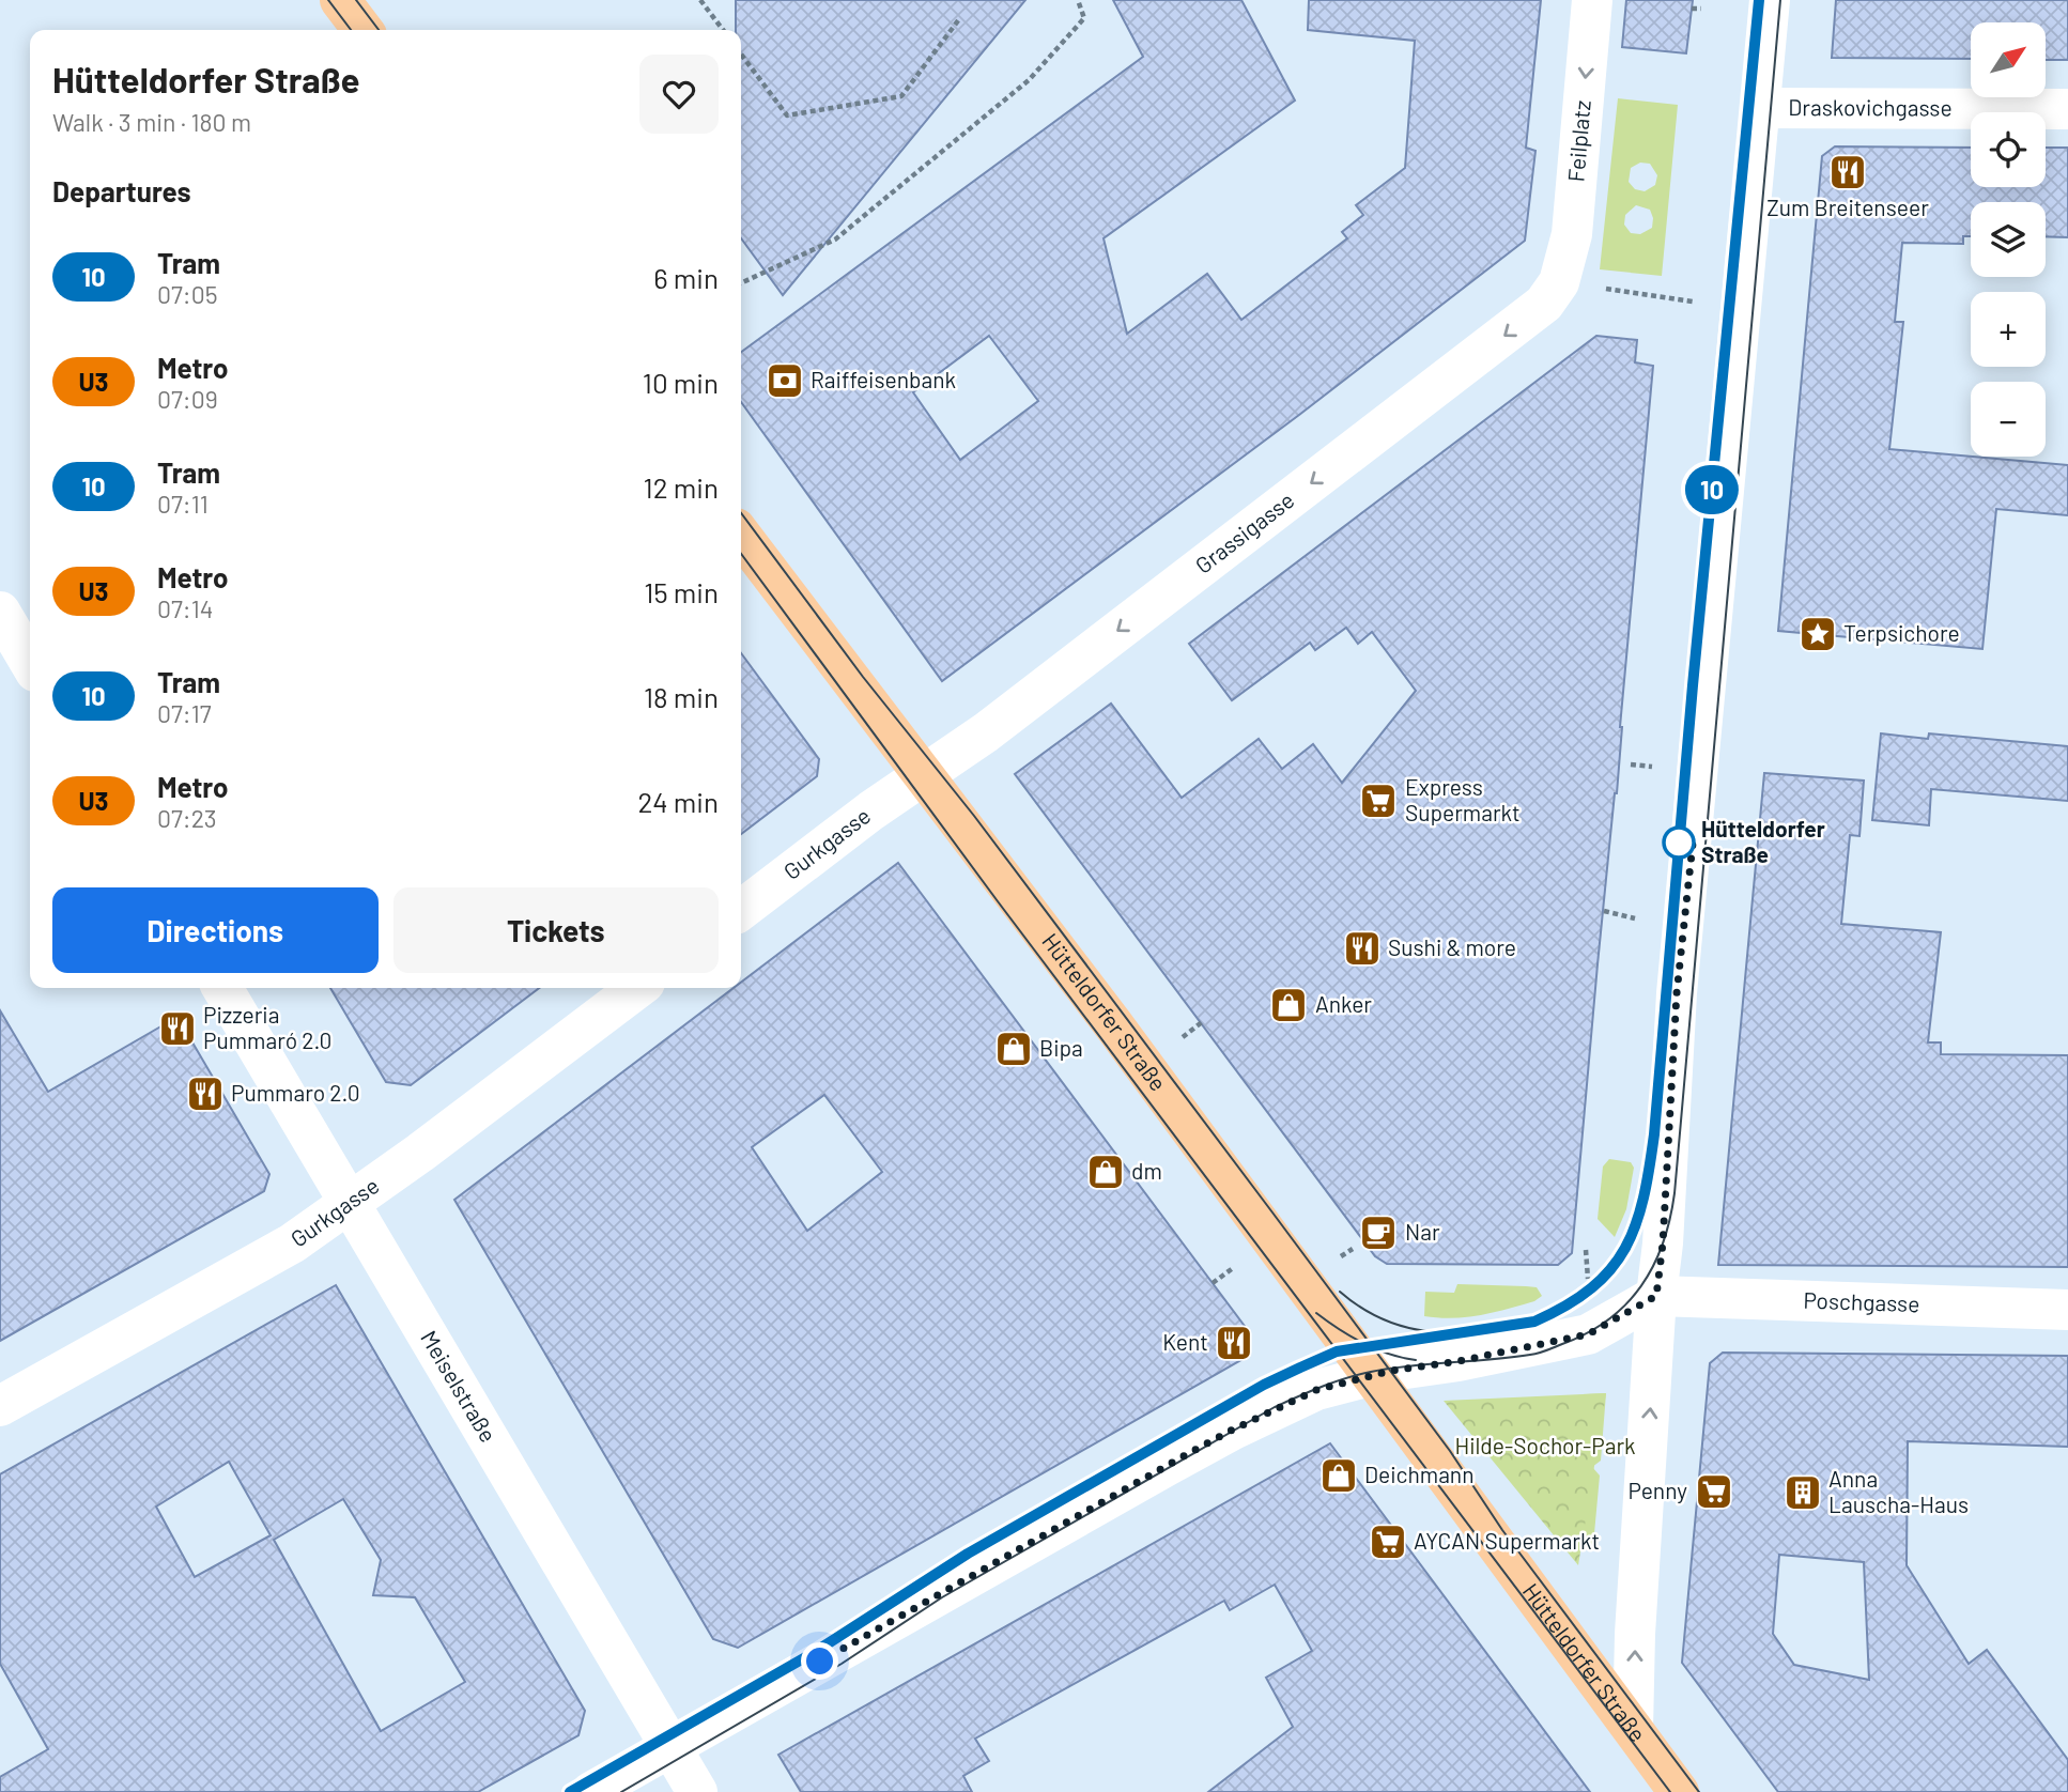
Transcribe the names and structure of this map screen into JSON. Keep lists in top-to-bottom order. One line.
{"streets":{"main road":["Hütteldorfer Straße"],"street":["Draskovichgasse","Feilplatz","Grassigasse","Gurkgasse","Poschgasse","Meiselstraße"]},"crossings":[["Feilplatz","Grassigasse"],["Grassigasse","Gurkgasse"],["Grassigasse","Hütteldorfer Straße"],["Gurkgasse","Hütteldorfer Straße"],["Gurkgasse","Meiselstraße"]],"one_way":["Grassigasse"],"parks":["Hilde-Sochor-Park"],"places":{"restaurant":["Zum Breitenseer","Sushi & more","Pizzeria Pummaró 2.0","Pummaro 2.0","Kent"],"bank":["Raiffeisenbank"],"place":["Terpsichore"],"supermarket":["Express Supermarkt","Penny","AYCAN Supermarkt"],"other":["Hütteldorfer Straße"],"shop":["Anker","Bipa","dm","Deichmann"],"cafe":["Nar"],"building":["Anna Lauscha-Haus"]},"lines":["tram line 10"],"north":"top right","page":{"on_map":"10","map_buttons":["+","−"],"heading":[["Hütteldorfer Straße","Walk · 3 min · 180 m"],"Departures"],"list":[{"mark":"10","name":"Tram","note":"07:05","value":"6 min"},{"mark":"U3","name":"Metro","note":"07:09","value":"10 min"},{"mark":"10","name":"Tram","note":"07:11","value":"12 min"},{"mark":"U3","name":"Metro","note":"07:14","value":"15 min"},{"mark":"10","name":"Tram","note":"07:17","value":"18 min"},{"mark":"U3","name":"Metro","note":"07:23","value":"24 min"}],"buttons":["Directions","Tickets"]}}
